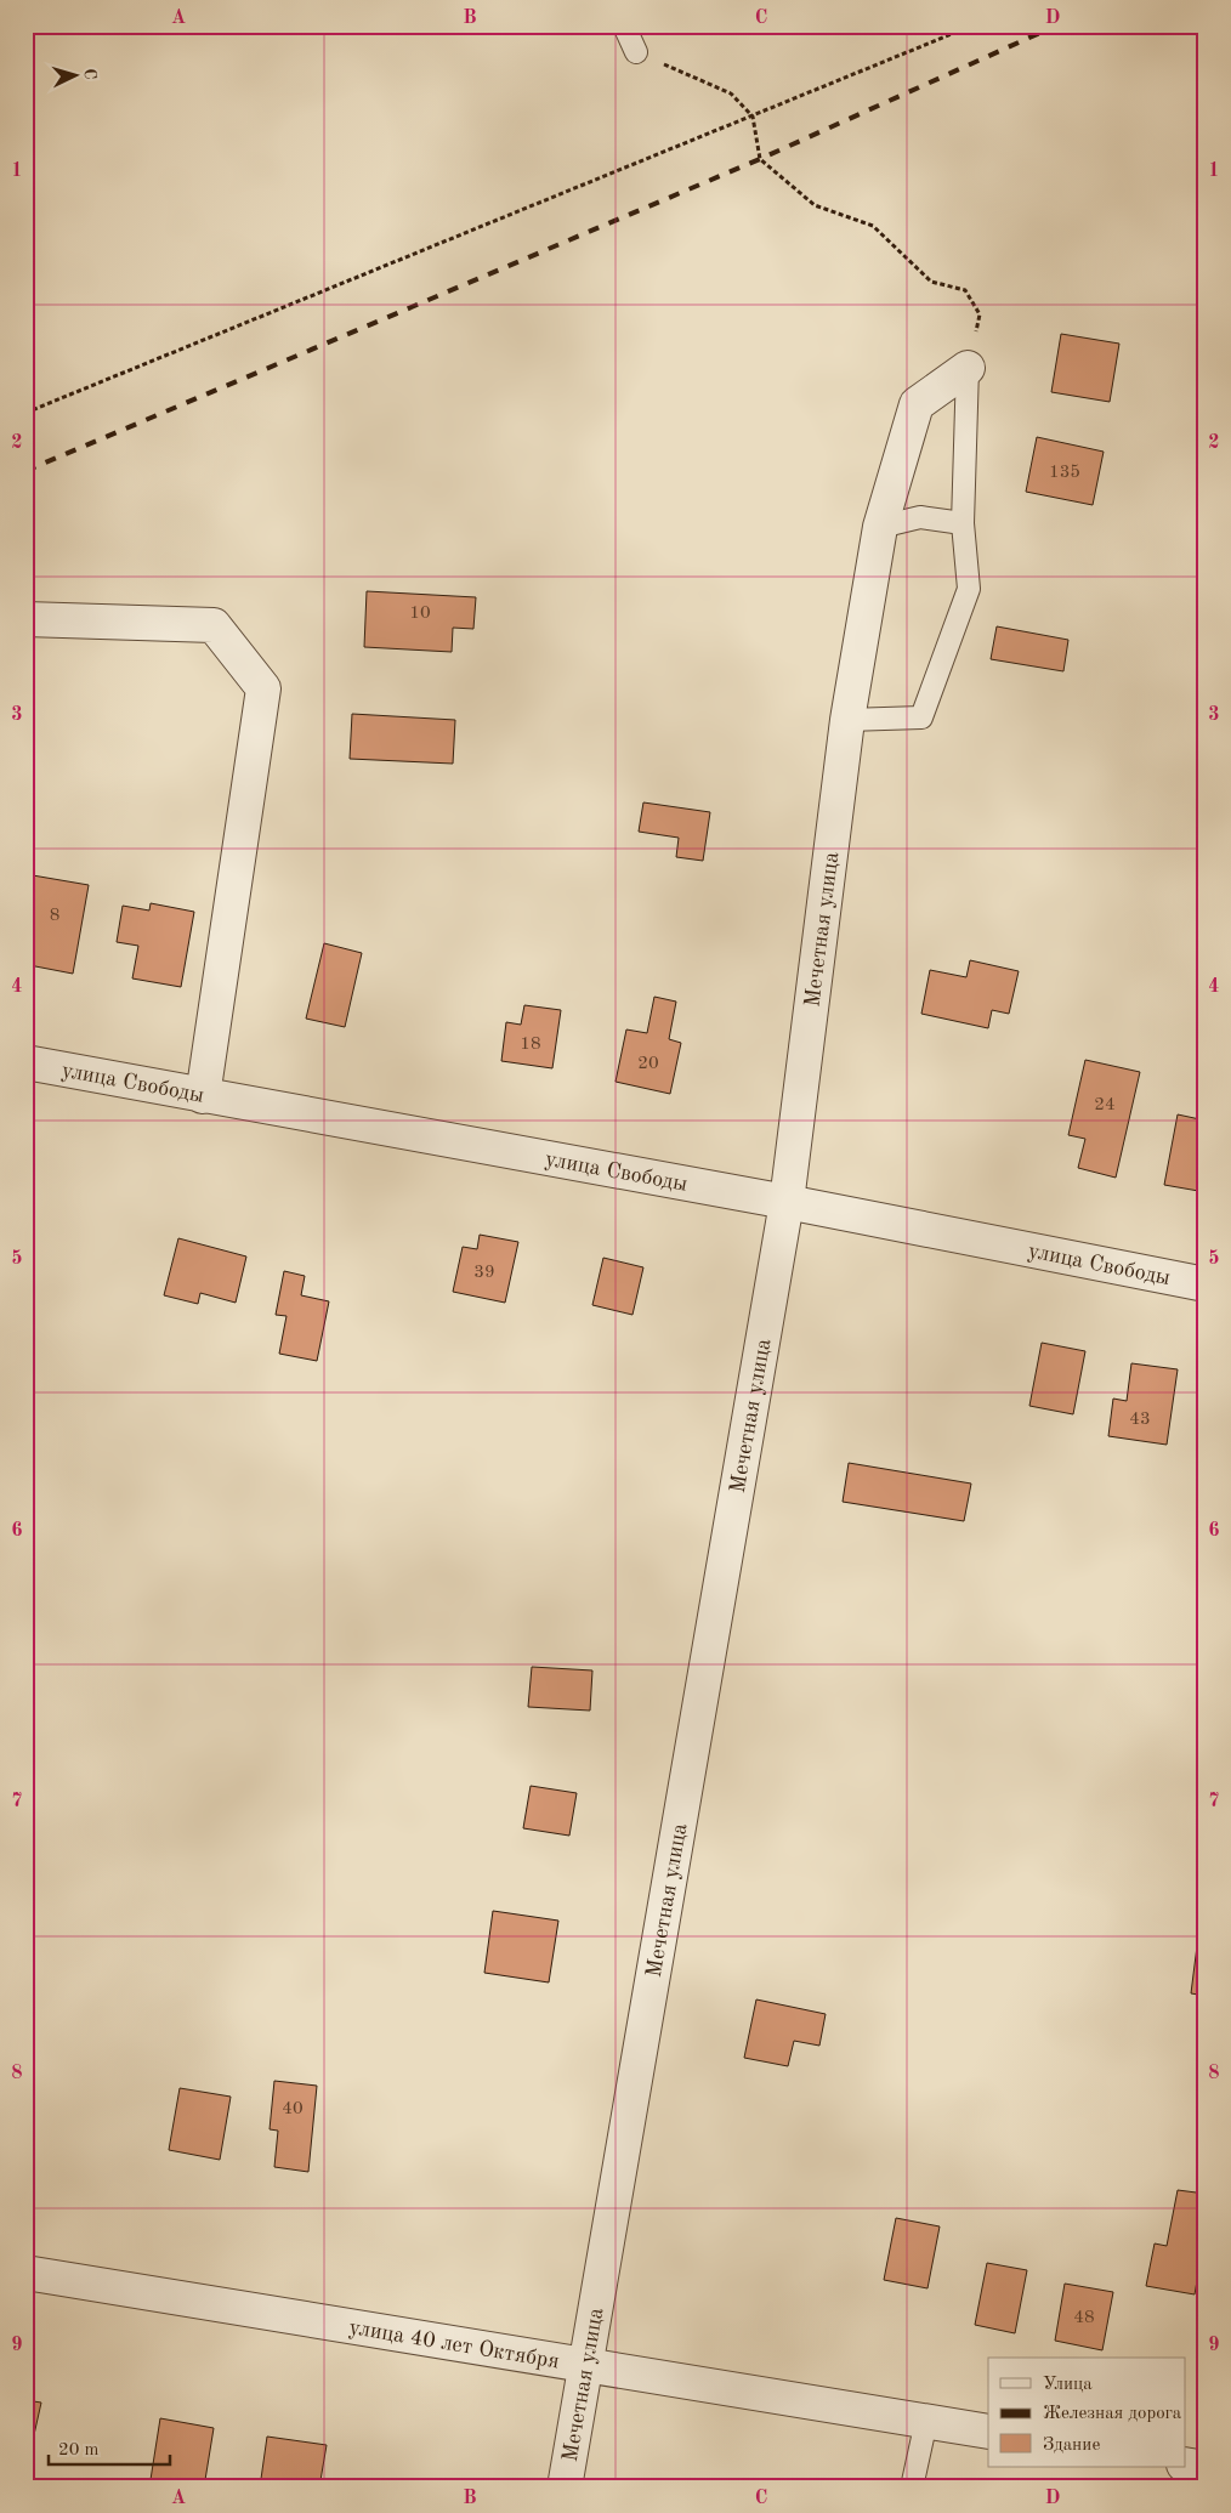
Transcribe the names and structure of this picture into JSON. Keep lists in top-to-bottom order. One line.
{"streets":{"street":["Мечетная улица","улица Свободы","улица 40 лет Октября"]},"crossings":[["Мечетная улица","улица Свободы"],["Мечетная улица","улица 40 лет Октября"]],"house_numbers":["135","10","8","18","20","24","39","43","40","48"],"legend":["Улица","Железная дорога","Здание"],"scale_bar":"20 m","north":"right","grid":{"columns":["A","B","C","D"],"rows":["1","2","3","4","5","6","7","8","9"]}}
